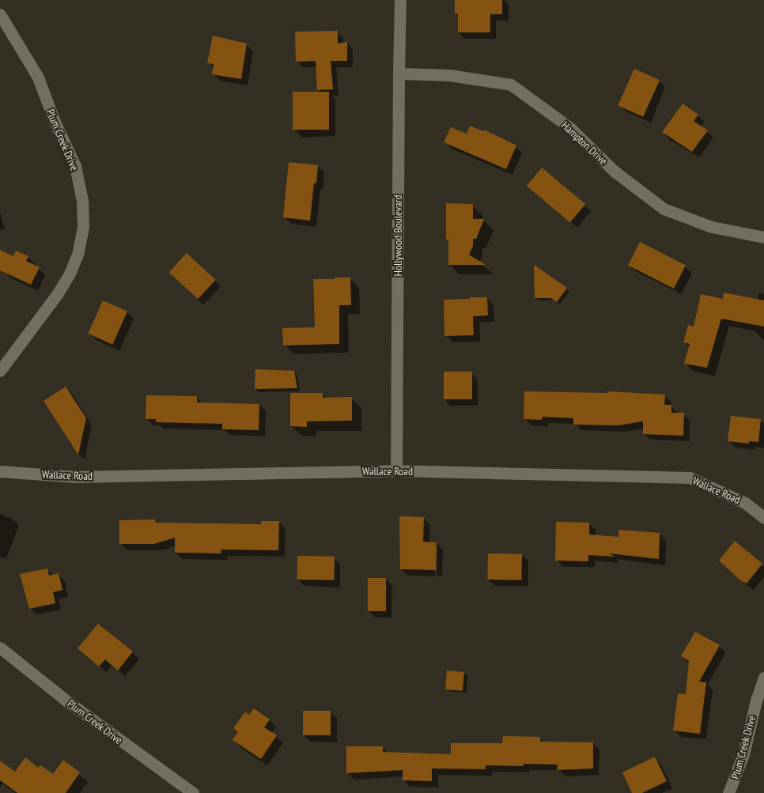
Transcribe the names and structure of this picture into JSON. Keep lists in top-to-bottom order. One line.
{"streets":{"street":["Plum Creek Drive","Hampton Drive","Hollywood Boulevard","Wallace Road"]},"crossings":[["Hampton Drive","Hollywood Boulevard"],["Hollywood Boulevard","Wallace Road"]]}
